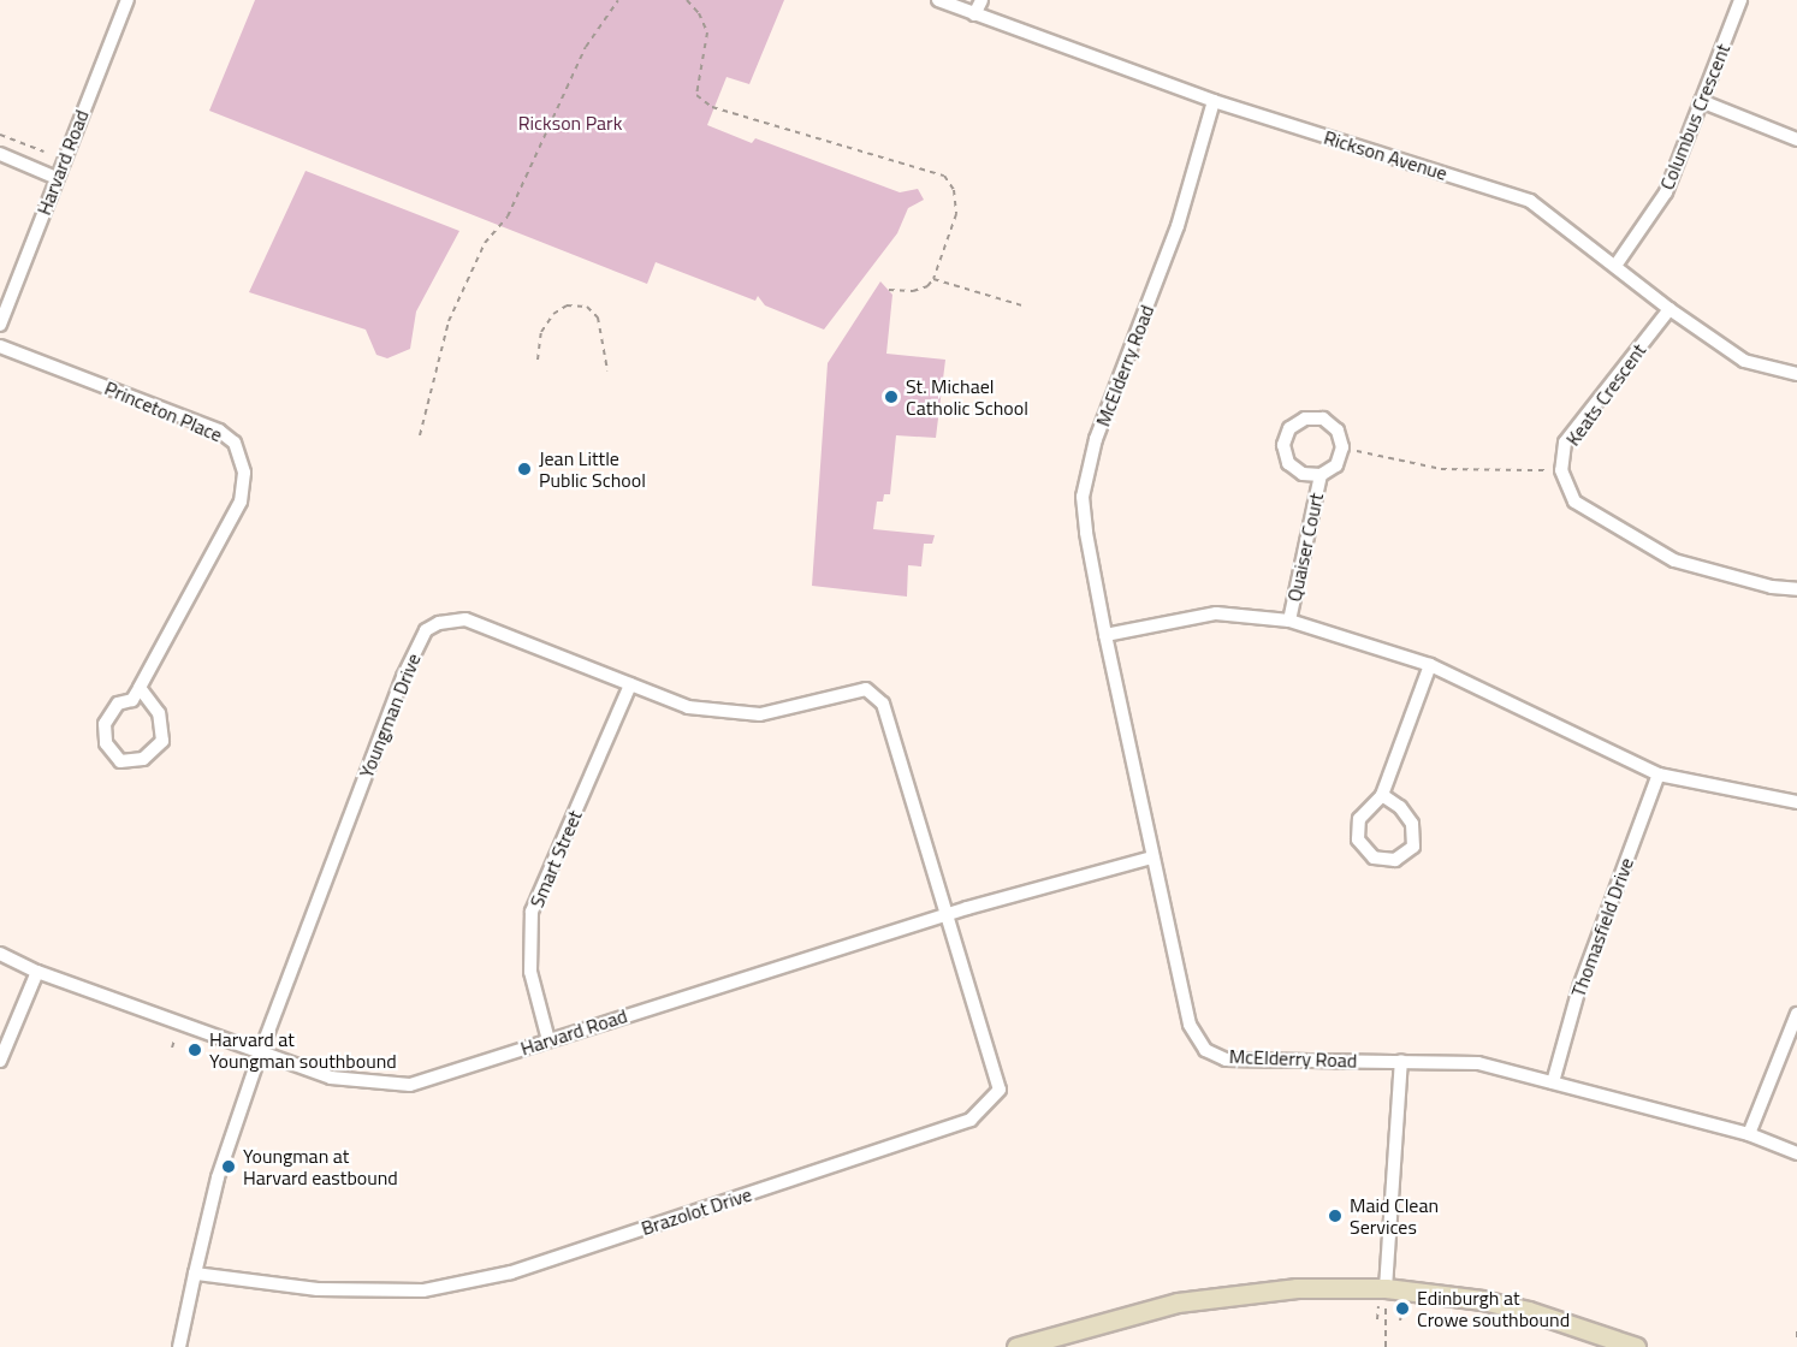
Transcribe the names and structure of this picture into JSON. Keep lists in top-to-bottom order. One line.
{"streets":{"street":["Columbus Crescent","Rickson Avenue","Harvard Road","McElderry Road","Keats Crescent","Princeton Place","Quaiser Court","Youngman Drive","Smart Street","Thomasfield Drive","Brazolot Drive"]},"crossings":[["Columbus Crescent","Rickson Avenue"],["Rickson Avenue","McElderry Road"],["Rickson Avenue","Keats Crescent"],["Harvard Road","McElderry Road"],["Harvard Road","Youngman Drive"],["Harvard Road","Smart Street"],["Harvard Road","Brazolot Drive"],["McElderry Road","Thomasfield Drive"],["Youngman Drive","Smart Street"],["Youngman Drive","Brazolot Drive"]],"parks":["Rickson Park"],"places":["St. Michael Catholic School","Jean Little Public School","Harvard at Youngman southbound","Youngman at Harvard eastbound","Maid Clean Services","Edinburgh at Crowe southbound"]}
